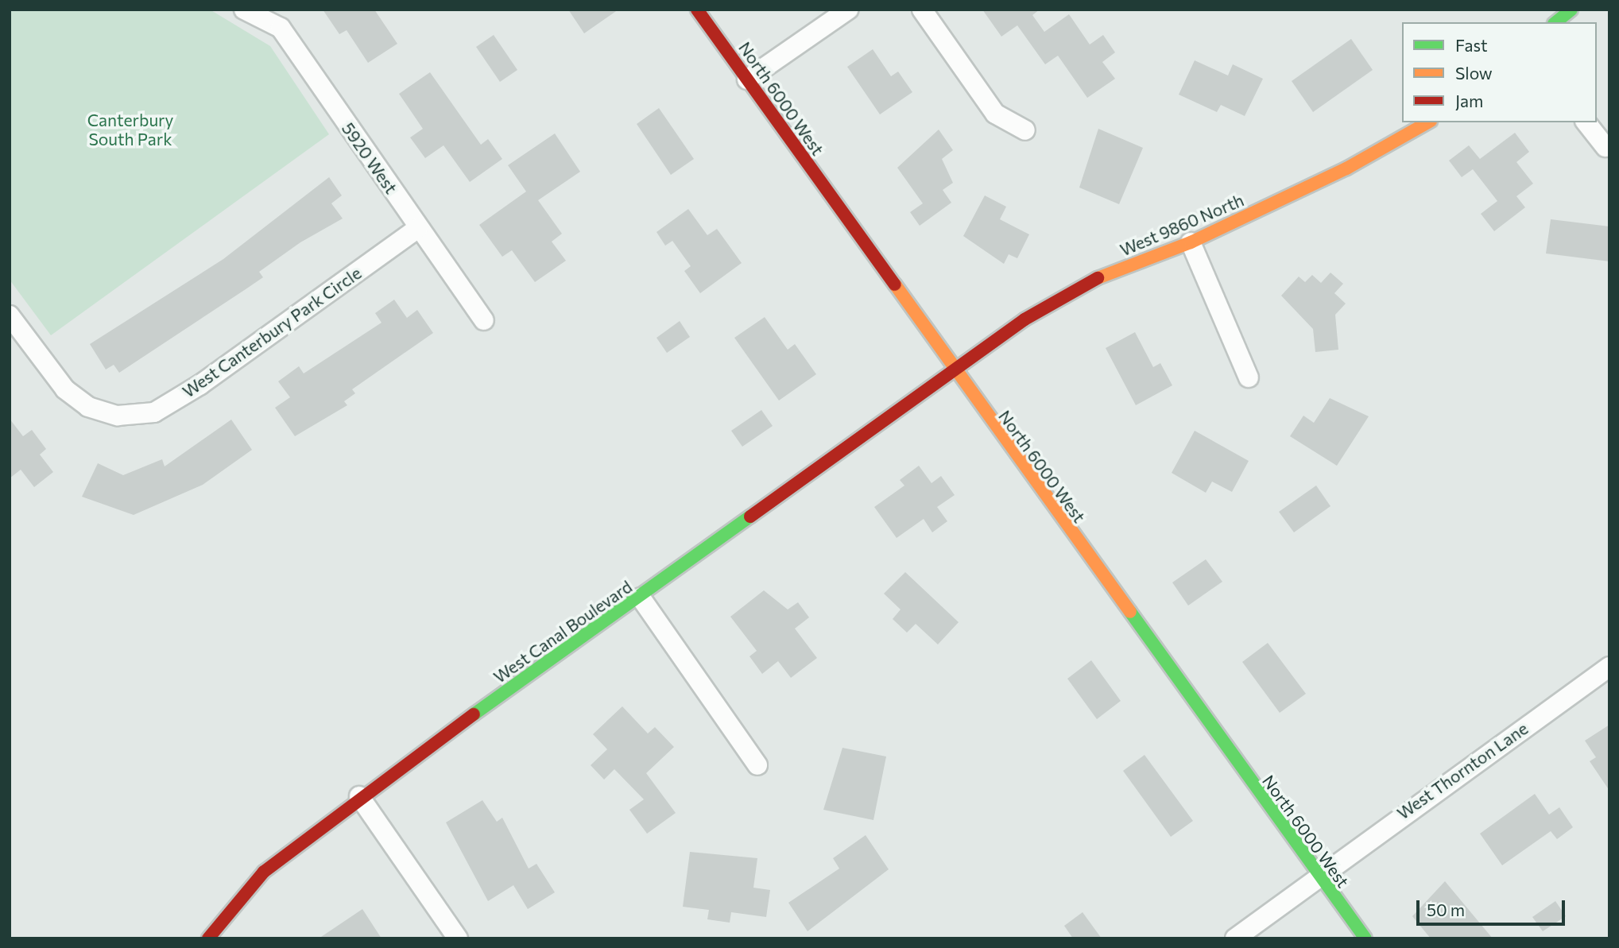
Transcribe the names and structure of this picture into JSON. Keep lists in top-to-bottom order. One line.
{"streets":{"street":["North 6000 West","5920 West","West 9860 North","West Canterbury Park Circle","West Canal Boulevard","West Thornton Lane"]},"crossings":[["North 6000 West","West 9860 North"],["North 6000 West","West Canal Boulevard"],["North 6000 West","West Thornton Lane"],["5920 West","West Canterbury Park Circle"],["West 9860 North","West Canal Boulevard"]],"parks":["Canterbury South Park"],"legend":["Fast","Slow","Jam"],"scale_bar":"50 m"}
